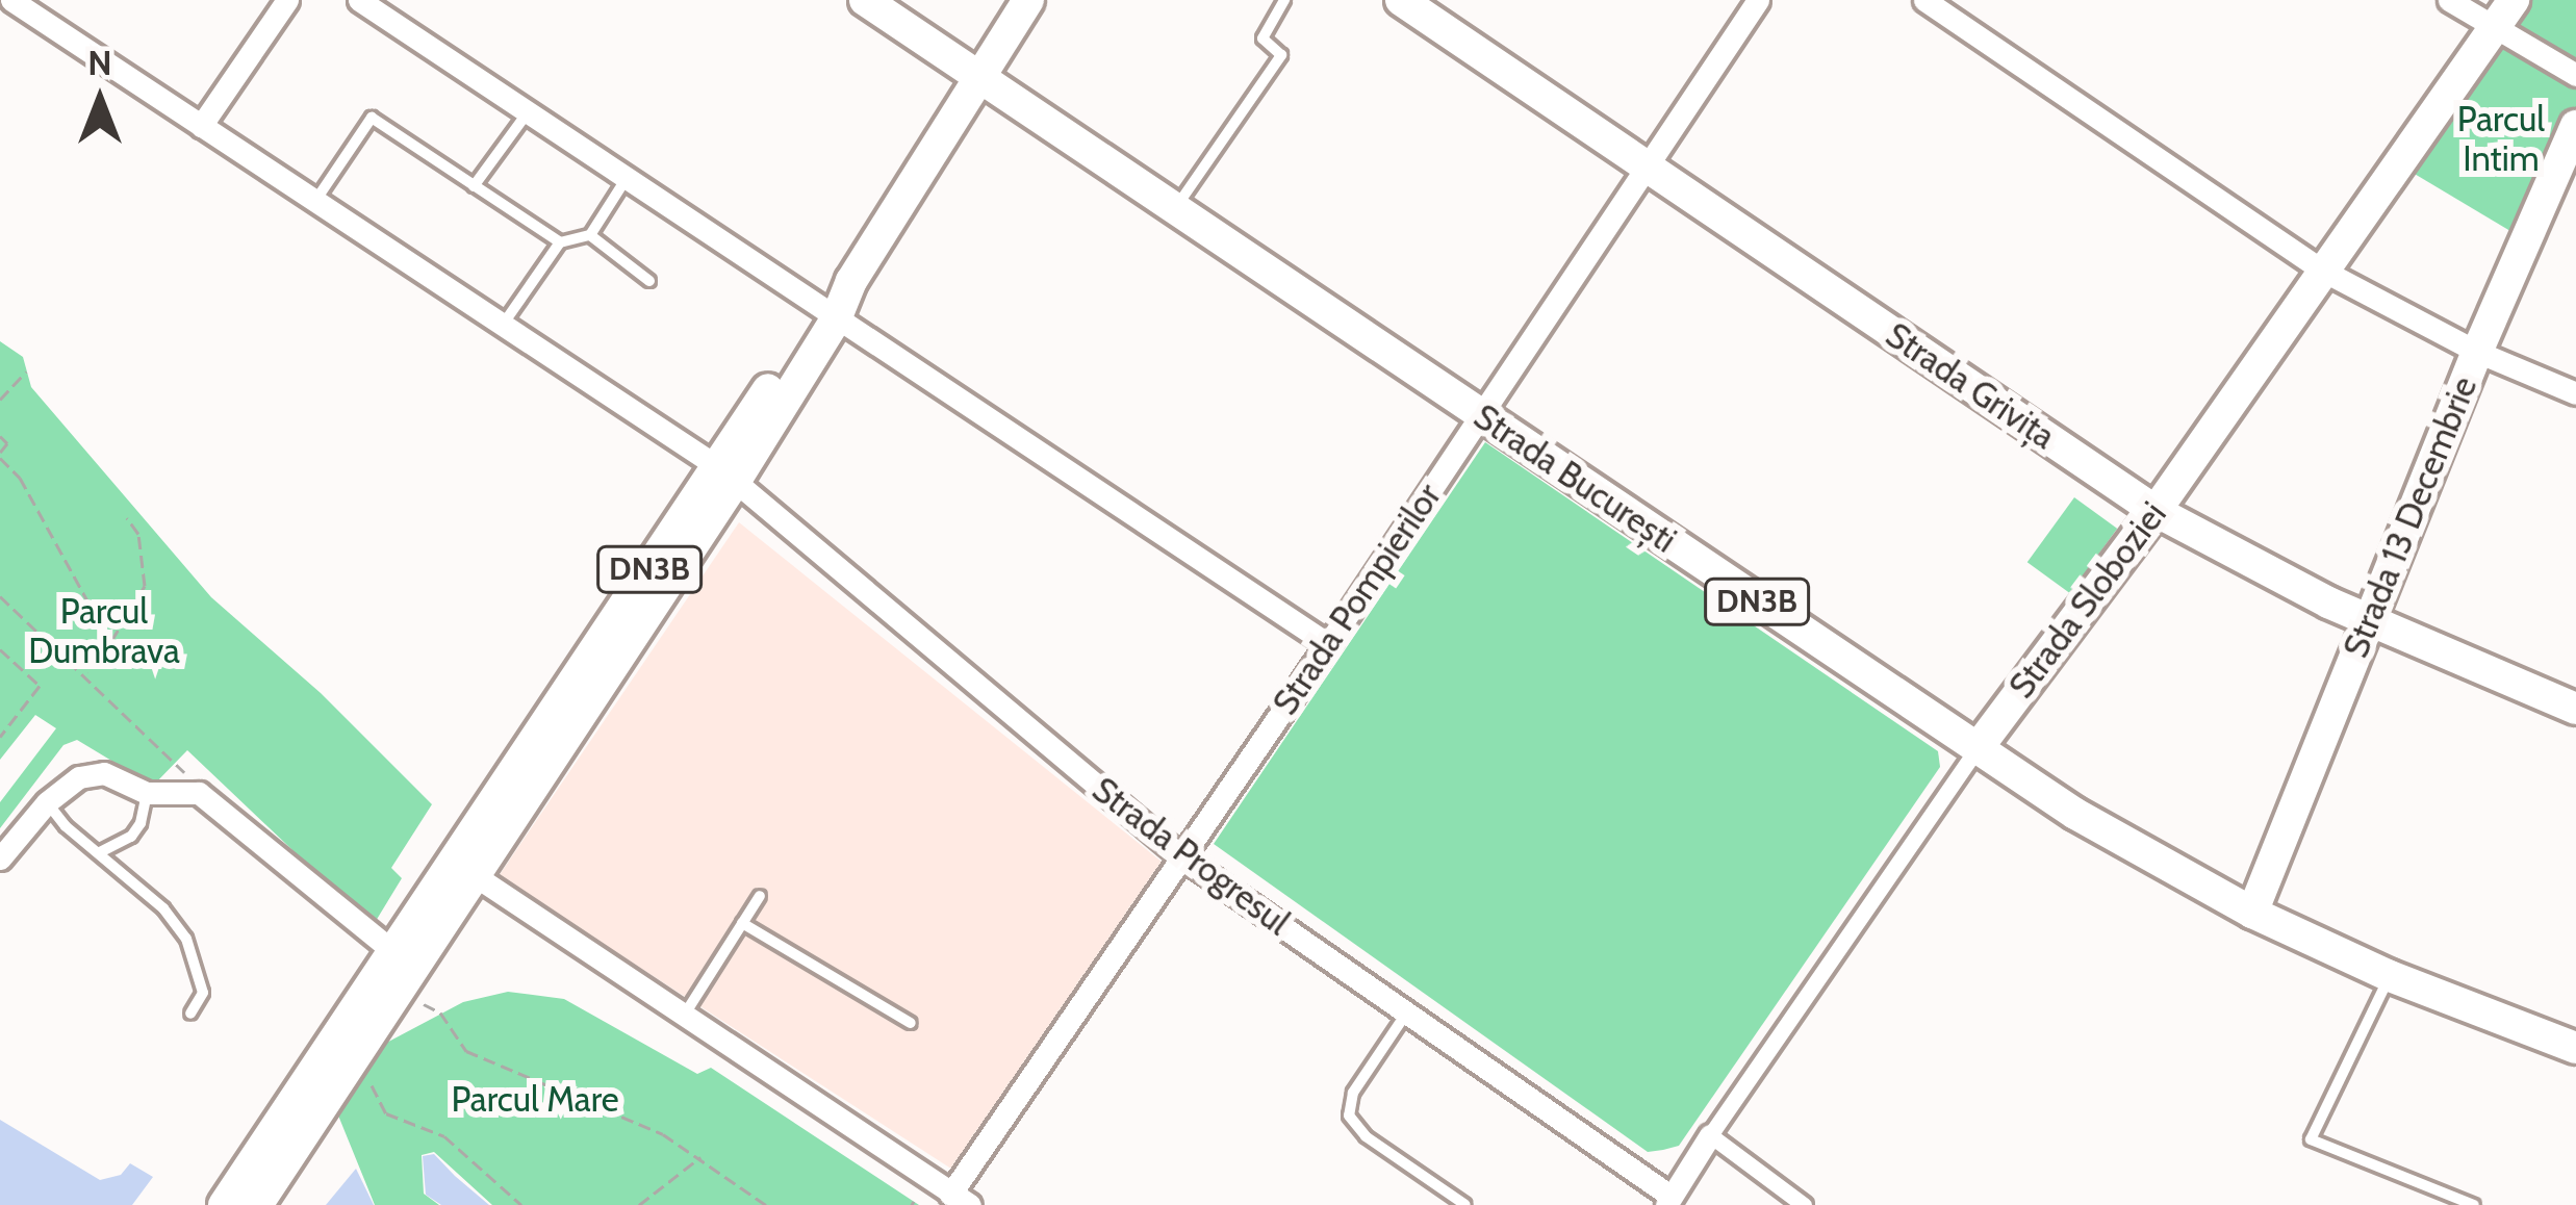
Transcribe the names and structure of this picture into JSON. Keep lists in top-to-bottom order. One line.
{"streets":{"main road":["Strada Grivița","Strada București","Strada 13 Decembrie","DN3B","Strada Sloboziei"],"street":["Strada Pompierilor","Strada Progresul"]},"crossings":[["Strada Grivița","Strada 13 Decembrie"],["Strada Grivița","Strada Pompierilor"],["Strada Grivița","Strada Sloboziei"],["Strada București","Strada 13 Decembrie"],["Strada București","DN3B"],["Strada București","Strada Pompierilor"],["Strada București","Strada Sloboziei"],["DN3B","Strada Progresul"],["Strada Pompierilor","Strada Progresul"],["Strada Sloboziei","Strada Progresul"]],"parks":["Parcul Intim","Parcul Dumbrava","Parcul Mare"],"north":"top"}
